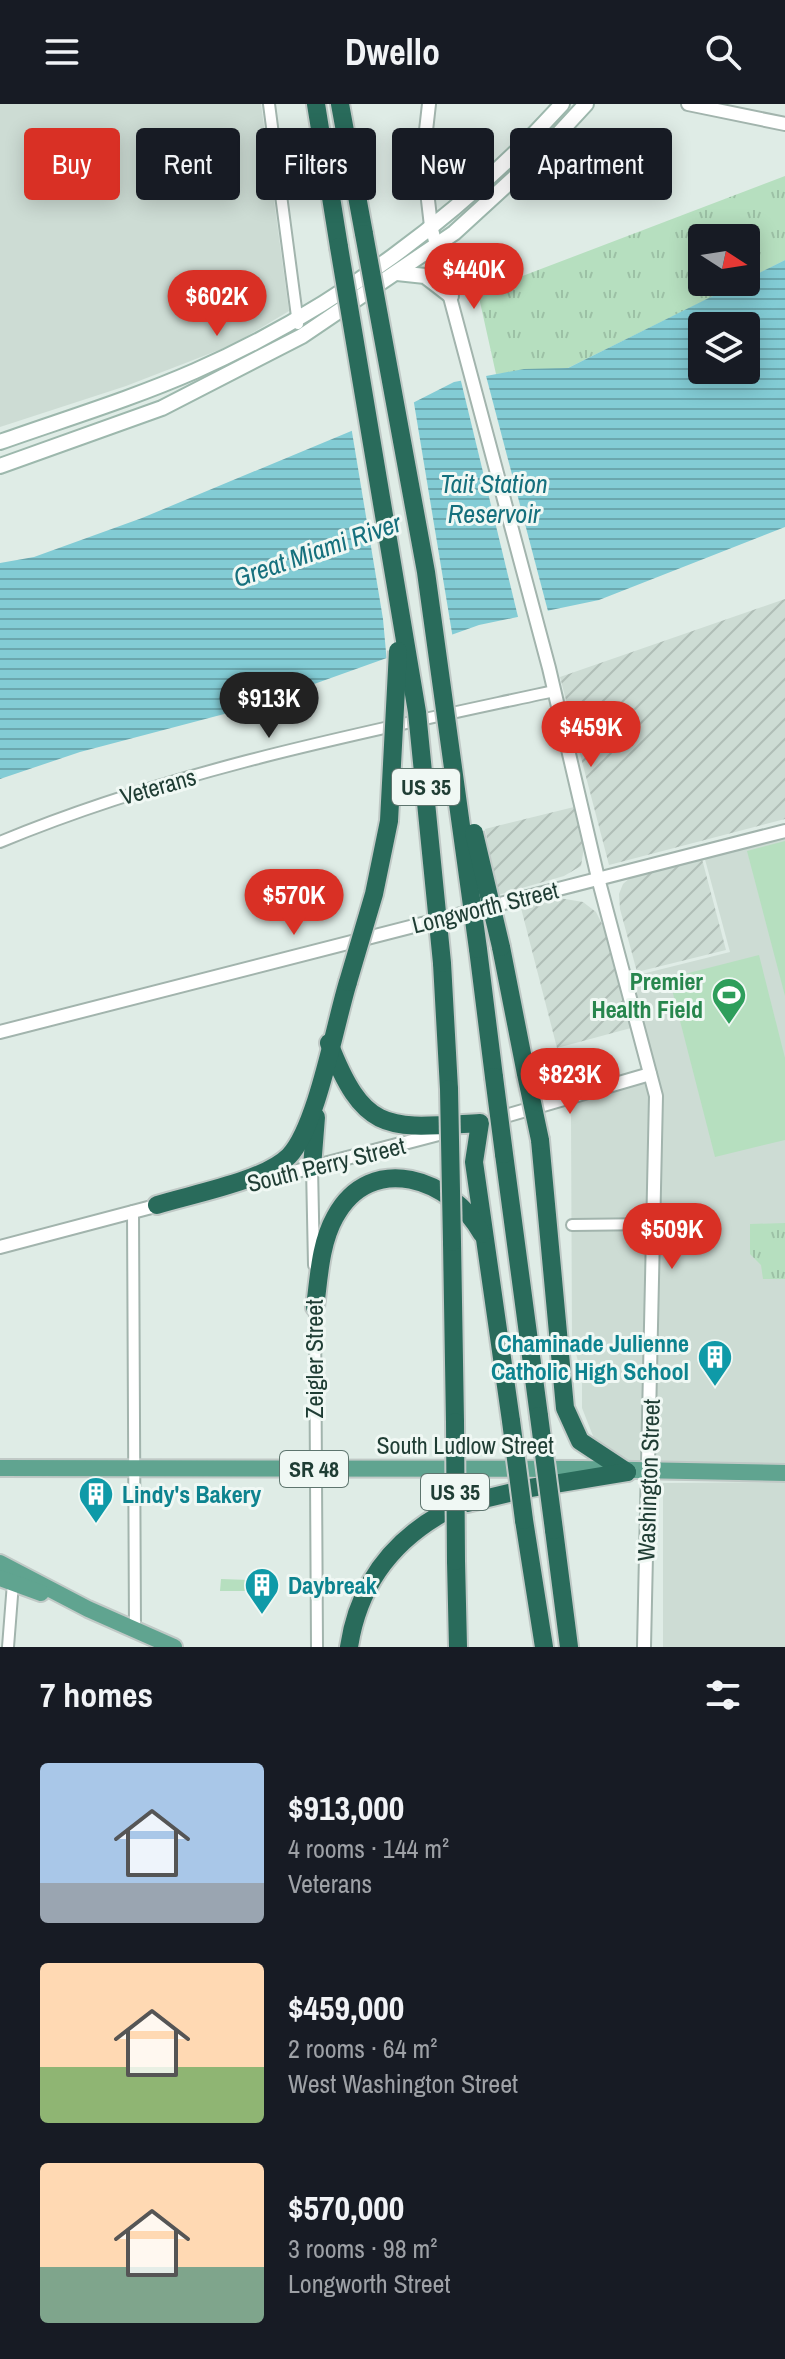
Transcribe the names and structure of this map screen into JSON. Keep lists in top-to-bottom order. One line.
{"streets":{"highway":["US 35"],"main road":["South Ludlow Street","SR 48"],"street":["Veterans","Longworth Street","South Perry Street","Zeigler Street","Washington Street"]},"crossings":[["Veterans","Washington Street"],["Longworth Street","Washington Street"],["South Perry Street","Zeigler Street"],["South Perry Street","Washington Street"],["Zeigler Street","South Ludlow Street"],["South Ludlow Street","Washington Street"]],"water":["Tait Station Reservoir","Great Miami River"],"places":{"sports":["Premier Health Field"],"building":["Chaminade Julienne Catholic High School","Lindy's Bakery","Daybreak"]},"north":"right","page":{"header":"Dwello","chip":["Buy","Rent","Filters","New","Apartment"],"price":["$440K","$602K","$913K","$459K","$570K","$823K","$509K"],"heading":"7 homes","list":[{"name":"$913,000","note":"4 rooms · 144 m² · Veterans"},{"name":"$459,000","note":"2 rooms · 64 m² · West Washington Street"},{"name":"$570,000","note":"3 rooms · 98 m² · Longworth Street"}]}}
